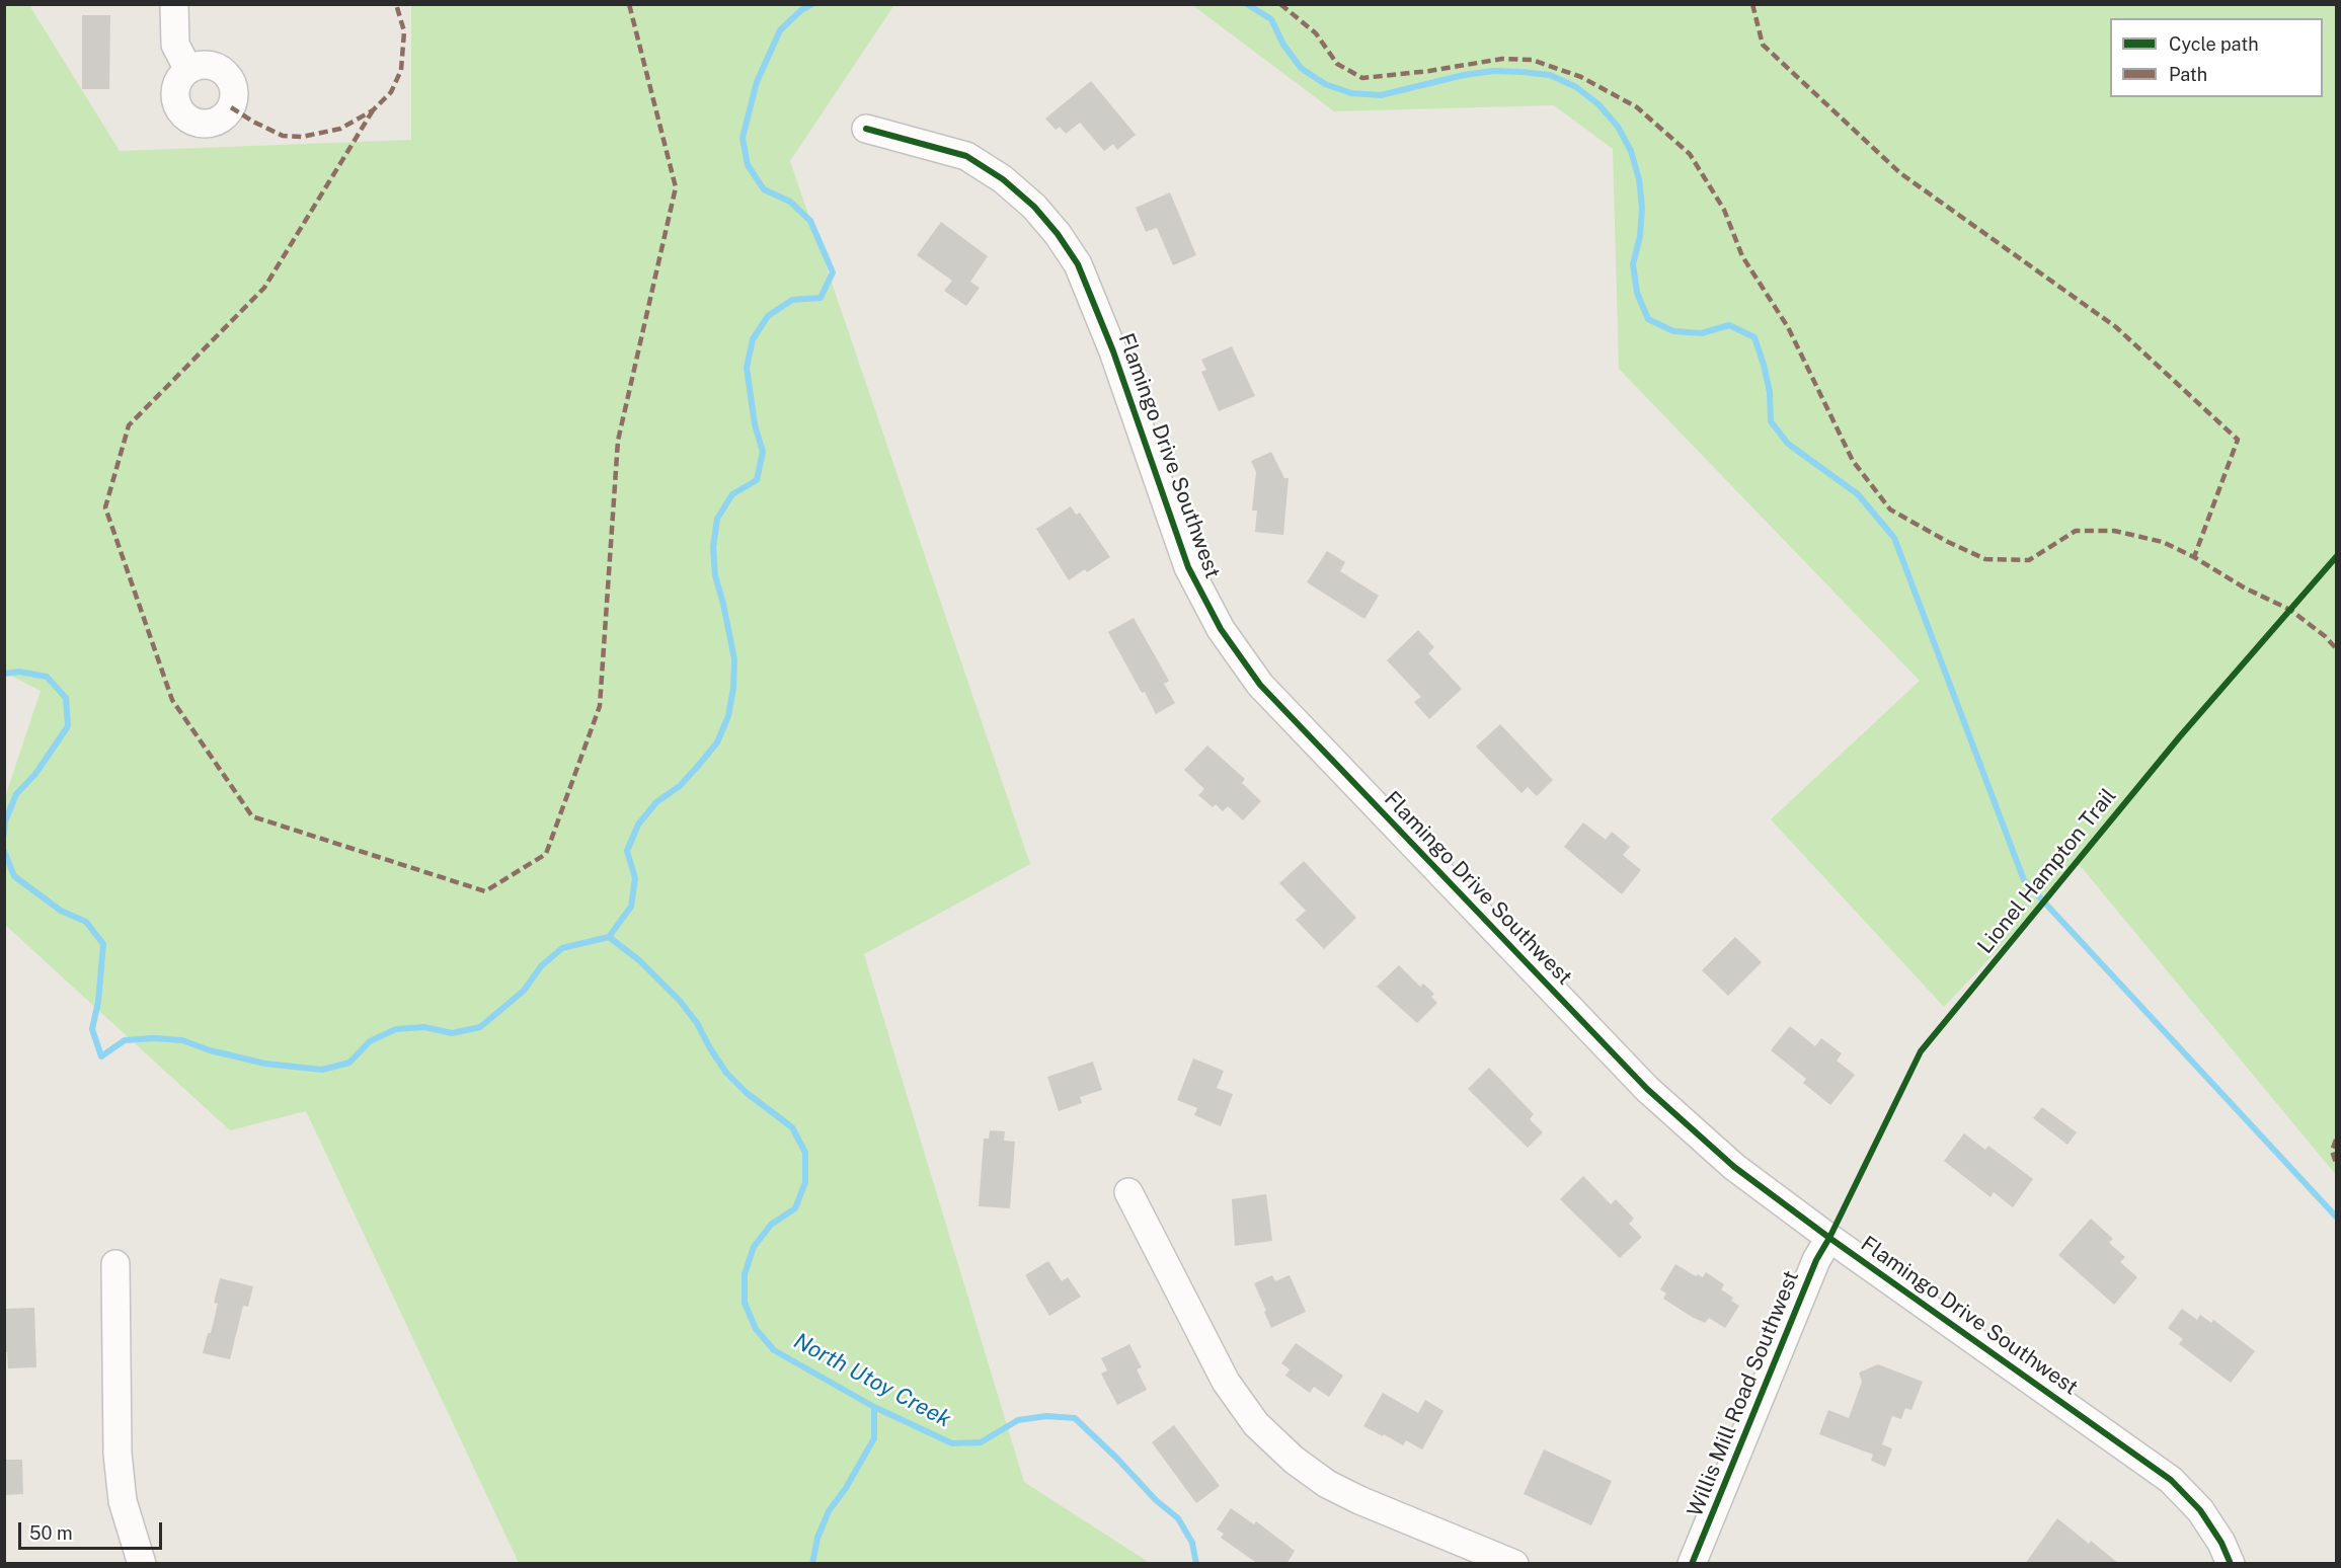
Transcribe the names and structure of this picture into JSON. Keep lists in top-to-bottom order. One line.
{"streets":{"street":["Flamingo Drive Southwest","Willis Mill Road Southwest"],"cycle path":["Lionel Hampton Trail"]},"crossings":[["Flamingo Drive Southwest","Willis Mill Road Southwest"]],"water":["North Utoy Creek"],"legend":["Cycle path","Path"],"scale_bar":"50 m"}
